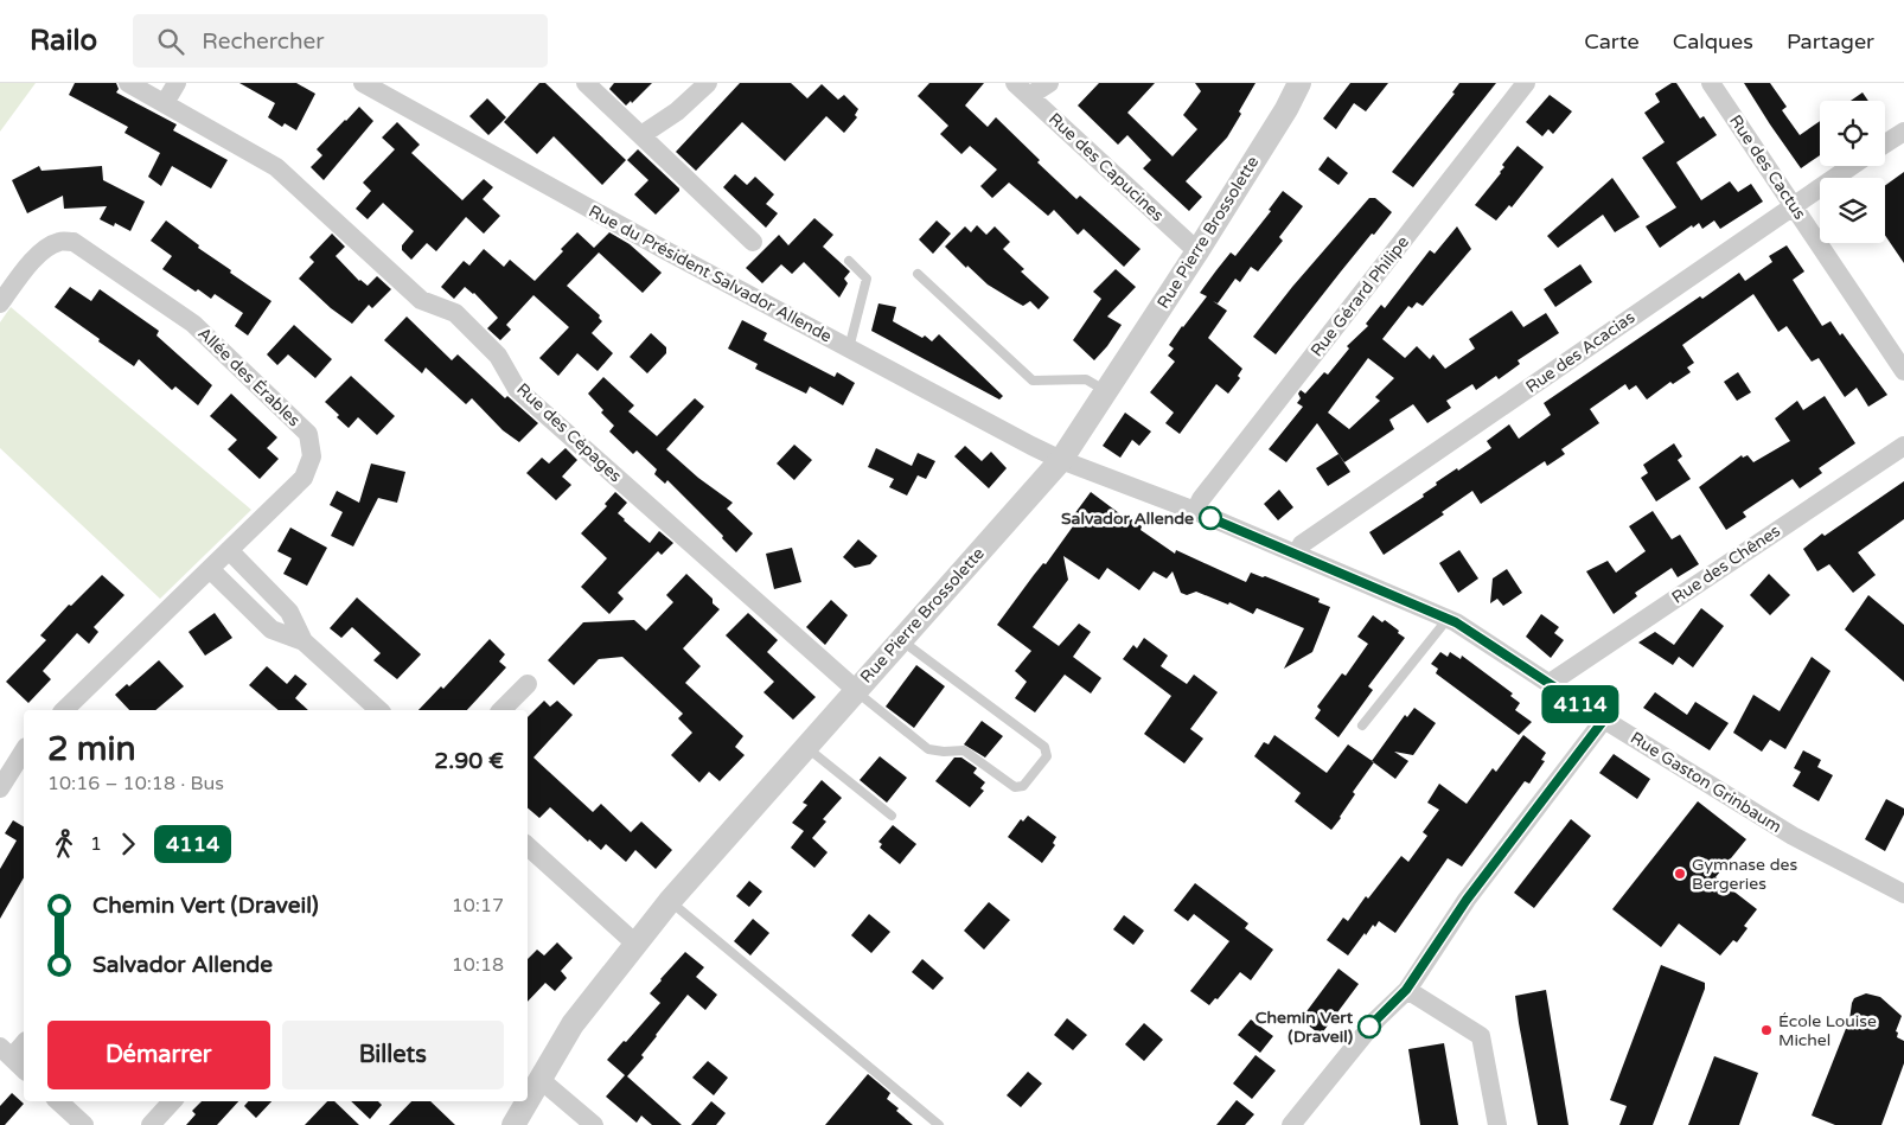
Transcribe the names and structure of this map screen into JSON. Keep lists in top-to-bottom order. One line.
{"streets":{"street":["Rue des Capucines","Rue des Cactus","Rue Pierre Brossolette","Rue du Président Salvador Allende","Rue Gérard Philipe","Rue des Acacias","Allée des Érables","Rue des Cépages","Rue des Chênes","Rue Gaston Grinbaum"]},"crossings":[["Rue des Capucines","Rue Pierre Brossolette"],["Rue des Cactus","Rue des Acacias"],["Rue Pierre Brossolette","Rue du Président Salvador Allende"],["Rue Pierre Brossolette","Rue des Cépages"],["Rue Pierre Brossolette","Rue Gaston Grinbaum"],["Rue du Président Salvador Allende","Rue Gaston Grinbaum"],["Rue Gérard Philipe","Rue Gaston Grinbaum"],["Rue des Acacias","Rue Gaston Grinbaum"],["Rue des Chênes","Rue Gaston Grinbaum"]],"places":["Salvador Allende","Gymnase des Bergeries","Chemin Vert (Draveil)","École Louise Michel"],"lines":["bus line 4114"],"page":{"header":"Railo","search":"Rechercher","nav":["Carte","Calques","Partager"],"on_map":"4114","heading":["2 min","10:16 – 10:18 · Bus","2.90 €"],"legs":["1","4114"],"list":[{"name":"Chemin Vert (Draveil)","value":"10:17"},{"name":"Salvador Allende","value":"10:18"}],"buttons":["Démarrer","Billets"]}}
